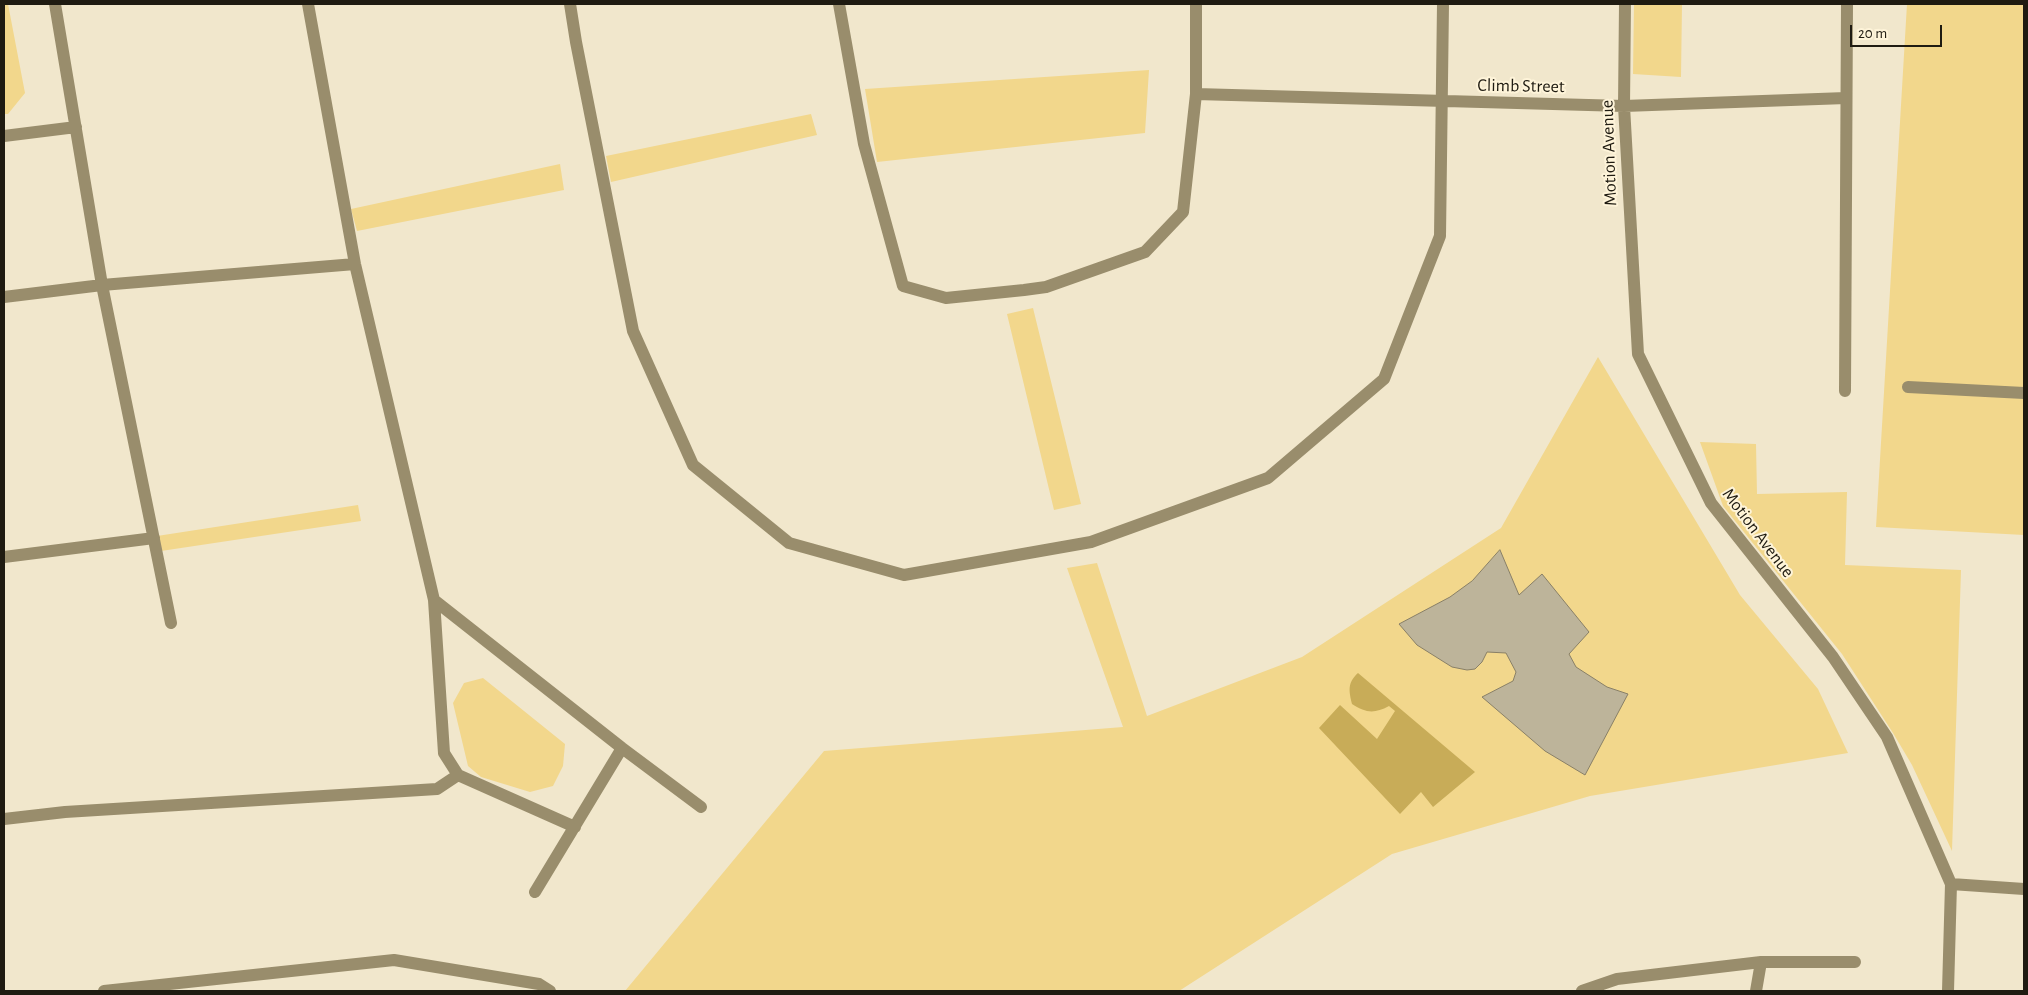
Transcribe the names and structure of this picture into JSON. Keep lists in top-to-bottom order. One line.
{"streets":{"street":["Climb Street","Motion Avenue"]},"crossings":[["Climb Street","Motion Avenue"]],"scale_bar":"20 m"}
